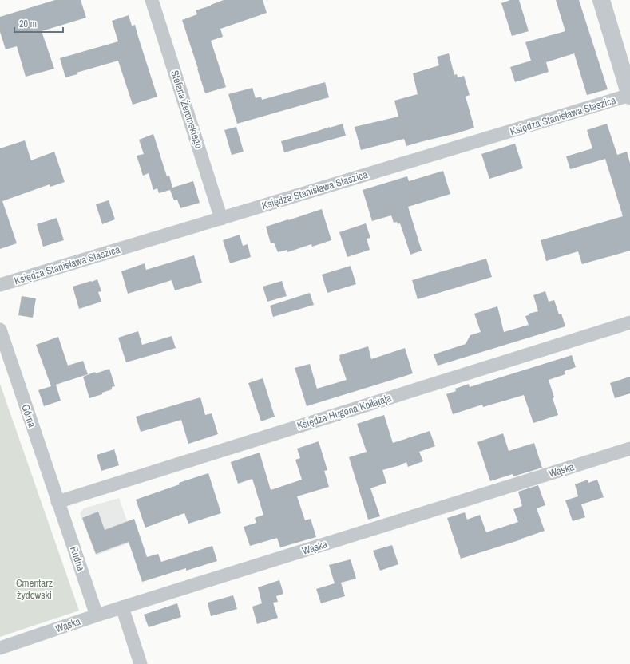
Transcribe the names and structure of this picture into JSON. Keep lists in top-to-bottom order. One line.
{"streets":{"street":["Stefana Żeromskiego","Księdza Stanisława Staszica","Księdza Hugona Kołłątaja","Górna","Wąska","Rudna"]},"crossings":[["Stefana Żeromskiego","Księdza Stanisława Staszica"],["Księdza Hugona Kołłątaja","Górna"],["Księdza Hugona Kołłątaja","Rudna"],["Górna","Rudna"],["Wąska","Rudna"]],"parks":["Cmentarz żydowski"],"scale_bar":"20 m"}
